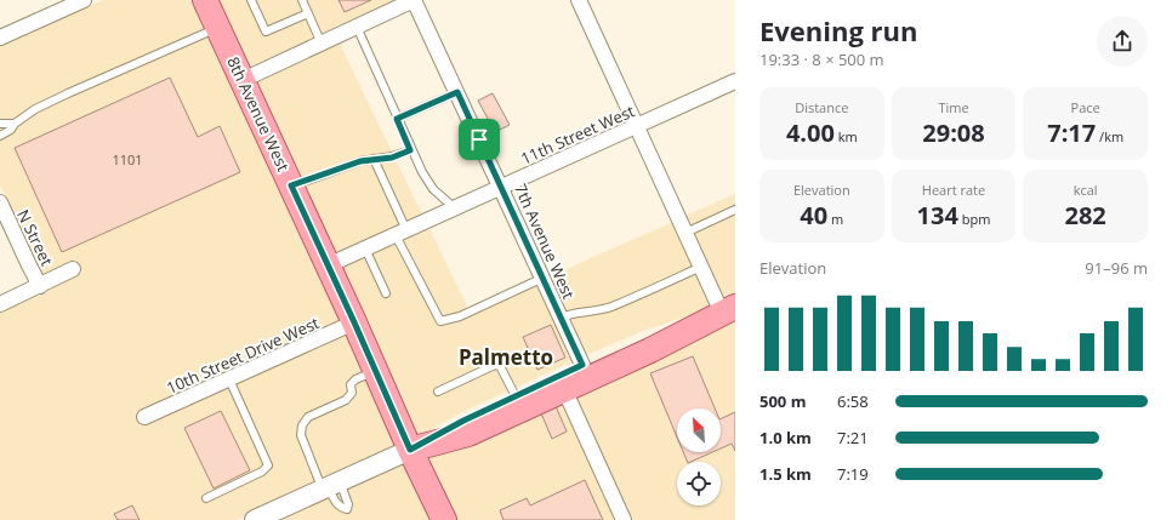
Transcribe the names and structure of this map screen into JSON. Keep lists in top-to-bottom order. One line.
{"streets":{"main road":["8th Avenue West"],"street":["11th Street West","N Street","7th Avenue West","10th Street Drive West"]},"crossings":[["8th Avenue West","11th Street West"],["8th Avenue West","10th Street Drive West"],["11th Street West","7th Avenue West"]],"districts":["Palmetto"],"house_numbers":["1101"],"north":"top left","page":{"heading":["Evening run","19:33 · 8 × 500 m"],"stats":[["Distance","4.00 km"],["Time","29:08"],["Pace","7:17 /km"],["Elevation","40 m"],["Heart rate","134 bpm"],["kcal","282"]],"chart":["Elevation","91–96 m"],"list":[{"name":"500 m","note":"6:58"},{"name":"1.0 km","note":"7:21"},{"name":"1.5 km","note":"7:19"}]}}
